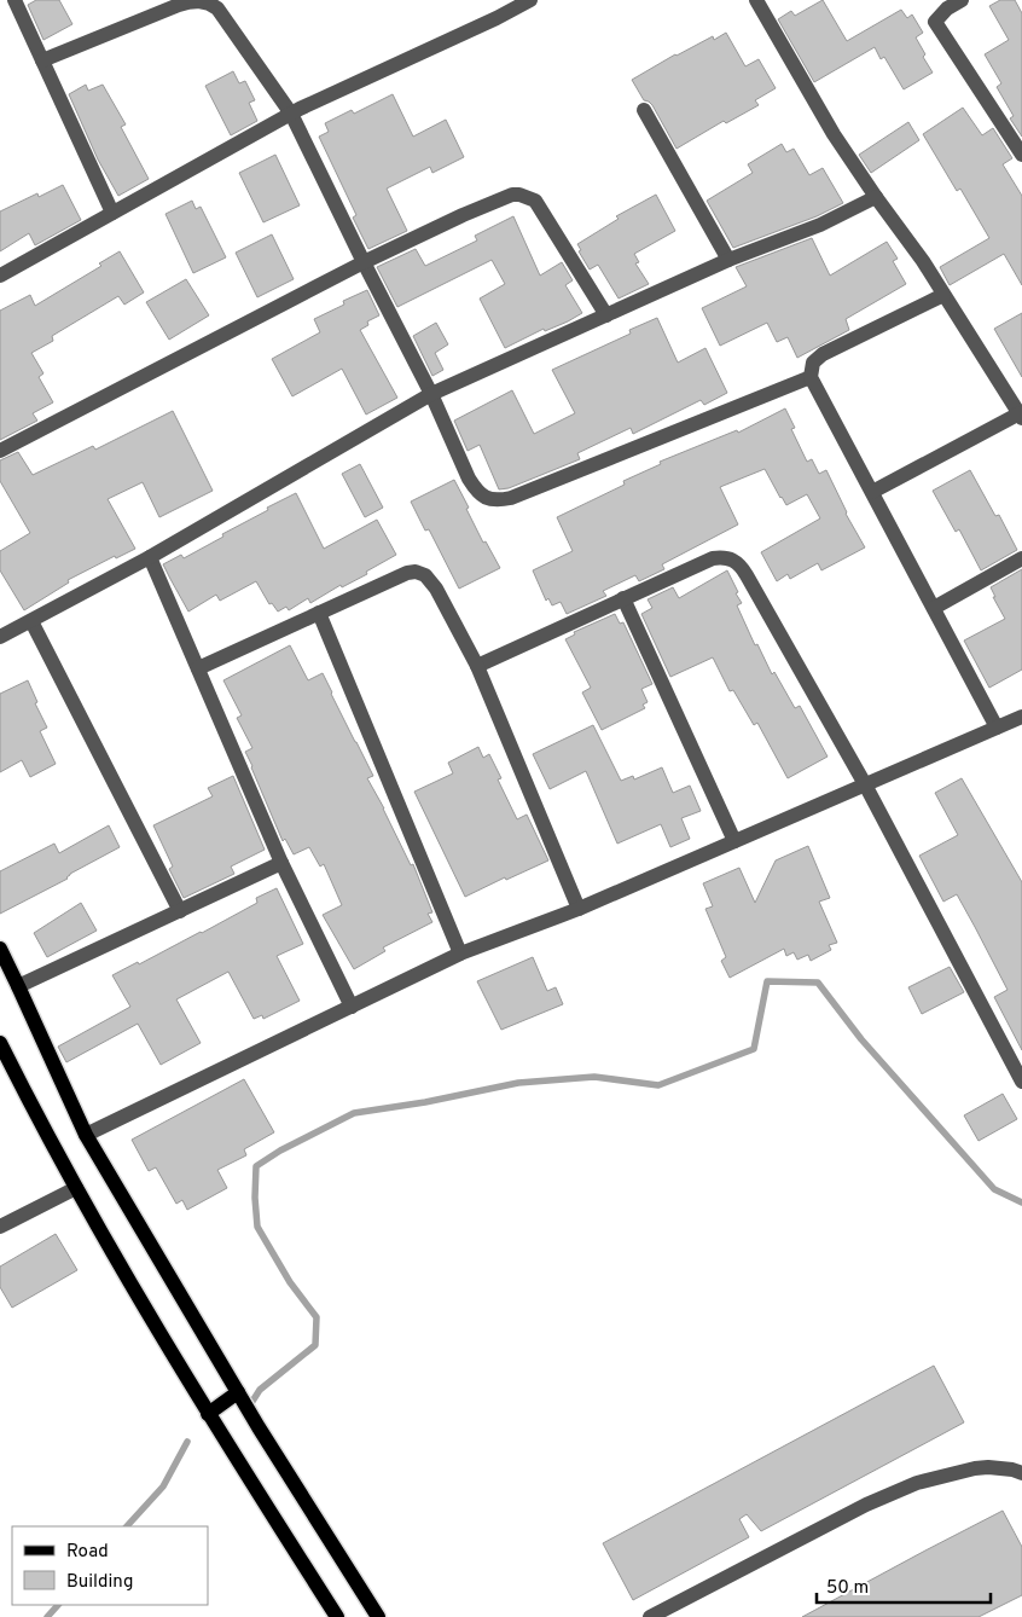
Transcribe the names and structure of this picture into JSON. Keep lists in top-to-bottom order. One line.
{"legend":["Road","Building"],"scale_bar":"50 m"}
